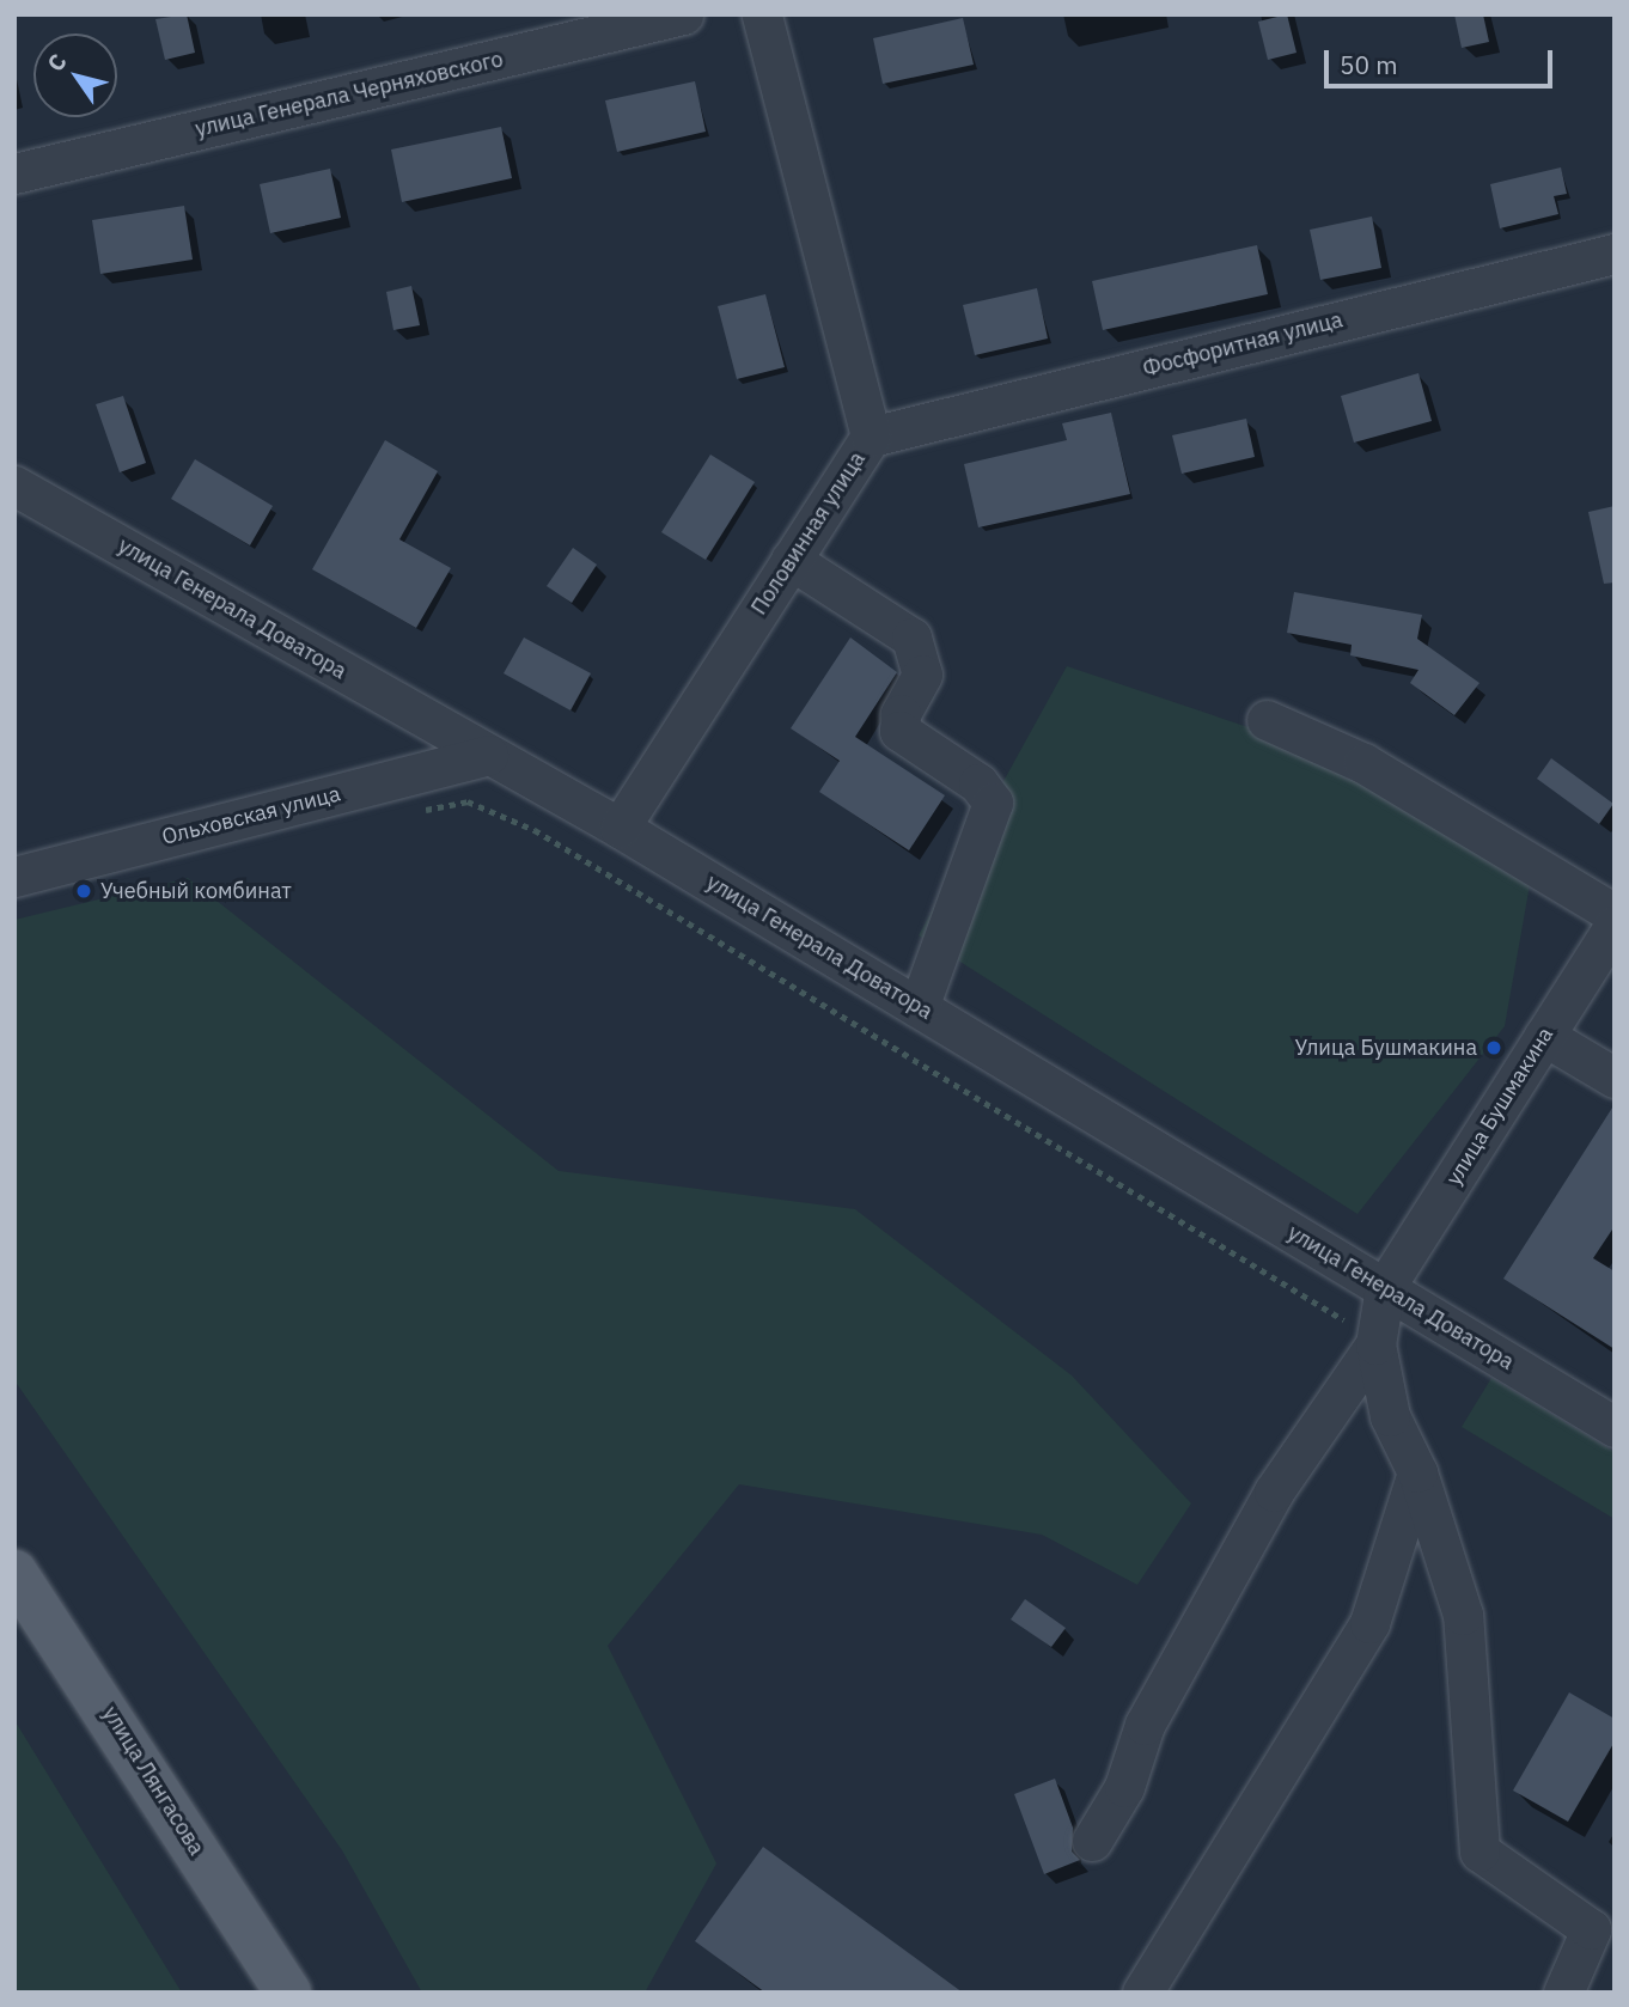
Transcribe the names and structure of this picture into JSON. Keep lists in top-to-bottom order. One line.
{"streets":{"main road":["улица Лянгасова"],"street":["улица Генерала Черняховского","Фосфоритная улица","Половинная улица","улица Генерала Доватора","Ольховская улица","улица Бушмакина"]},"crossings":[["Фосфоритная улица","Половинная улица"],["Половинная улица","улица Генерала Доватора"],["улица Генерала Доватора","Ольховская улица"],["улица Генерала Доватора","улица Бушмакина"]],"places":["Учебный комбинат","Улица Бушмакина"],"scale_bar":"50 m","north":"top left"}
